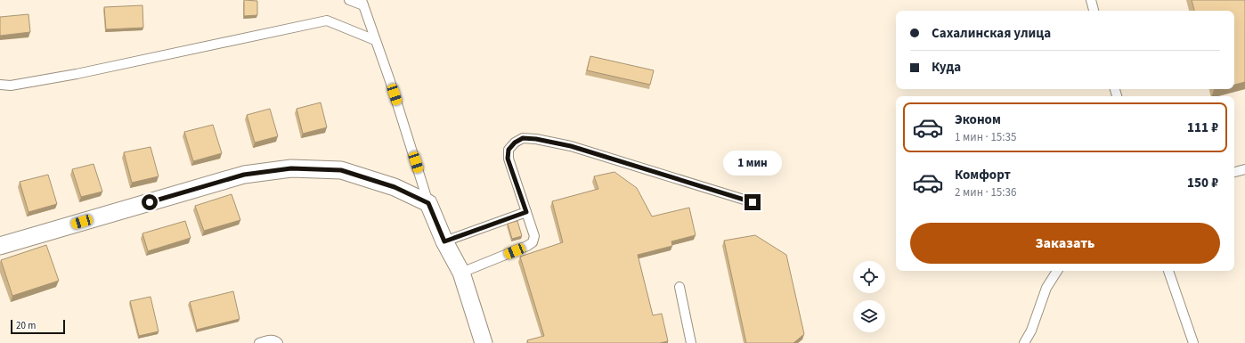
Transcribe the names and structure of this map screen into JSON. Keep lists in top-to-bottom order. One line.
{"scale_bar":"20 m","page":{"banner":["Сахалинская улица","Куда"],"list":[{"name":"Эконом","note":"1 мин · 15:35","value":"111 ₽"},{"name":"Комфорт","note":"2 мин · 15:36","value":"150 ₽"}],"bubble":"1 мин","buttons":"Заказать","scale":"20 m"}}
